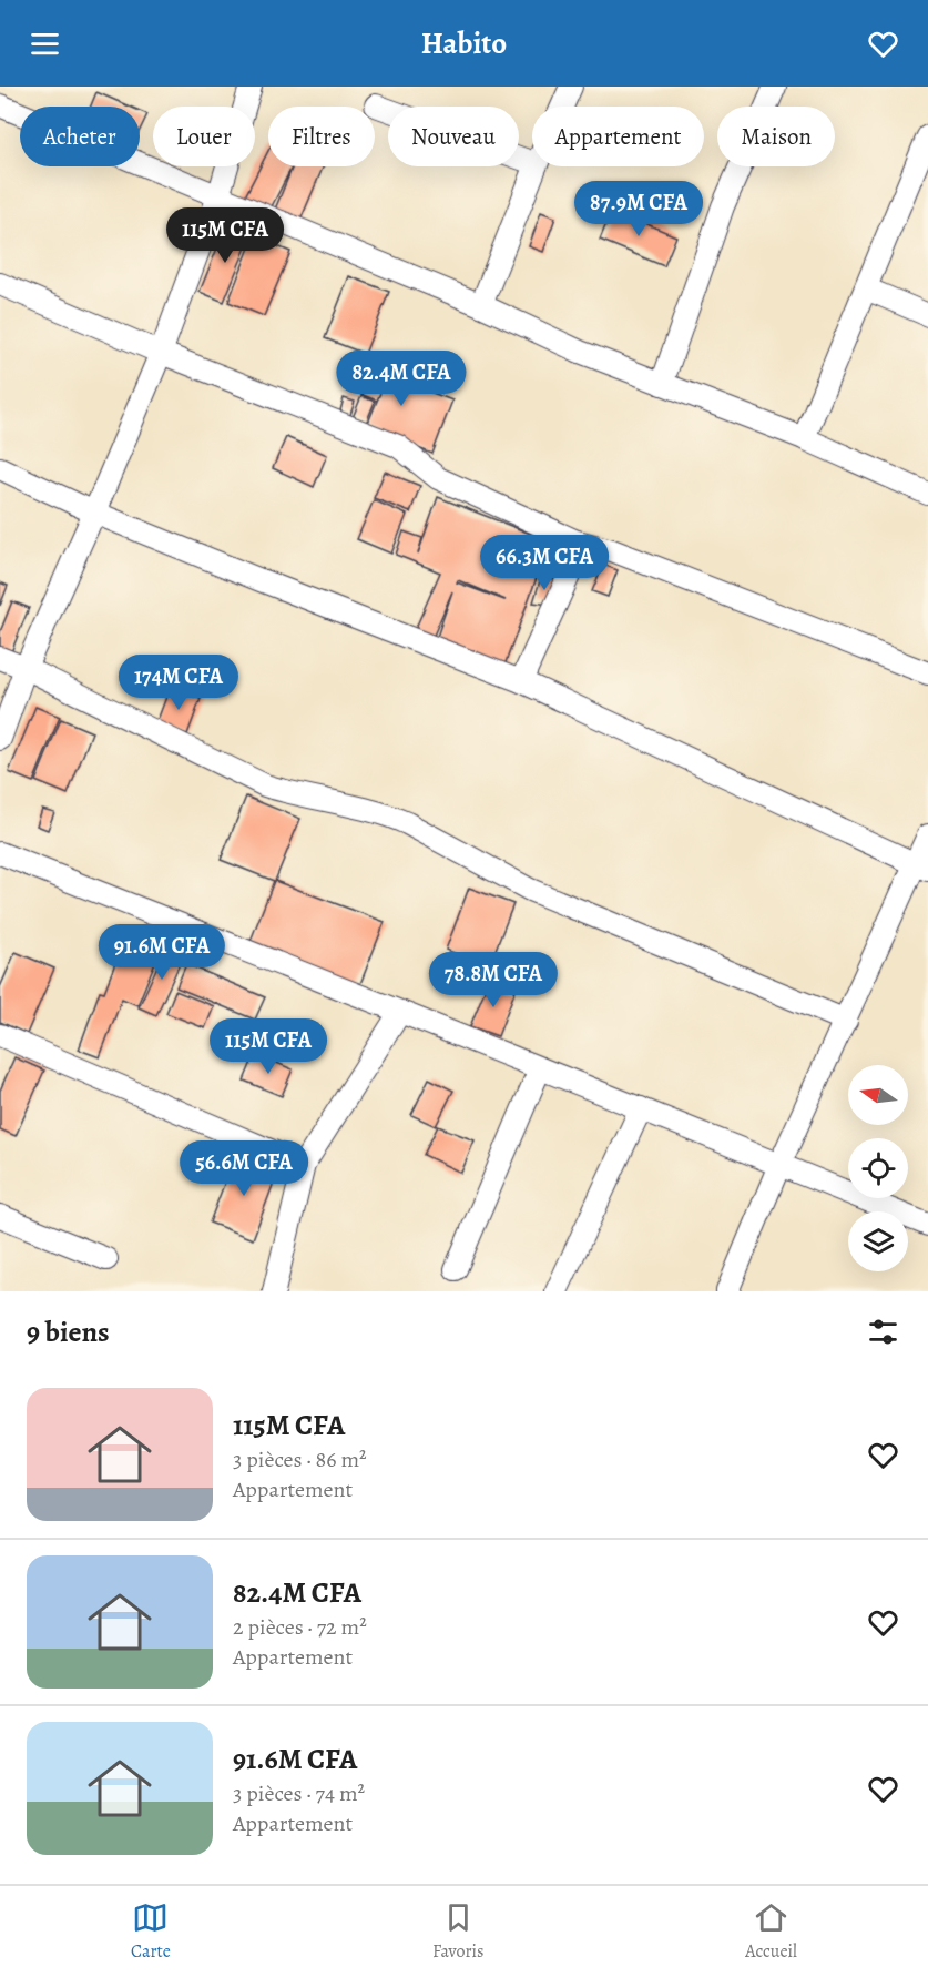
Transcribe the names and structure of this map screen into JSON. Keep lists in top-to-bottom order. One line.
{"north":"left","page":{"header":"Habito","chip":["Acheter","Louer","Filtres","Nouveau","Appartement","Maison"],"price":["87.9M CFA","115M CFA","82.4M CFA","66.3M CFA","174M CFA","91.6M CFA","78.8M CFA","115M CFA","56.6M CFA"],"heading":"9 biens","list":[{"name":"115M CFA","note":"3 pièces · 86 m² · Appartement"},{"name":"82.4M CFA","note":"2 pièces · 72 m² · Appartement"},{"name":"91.6M CFA","note":"3 pièces · 74 m² · Appartement"}],"tabs":["Carte","Favoris","Accueil"]}}
